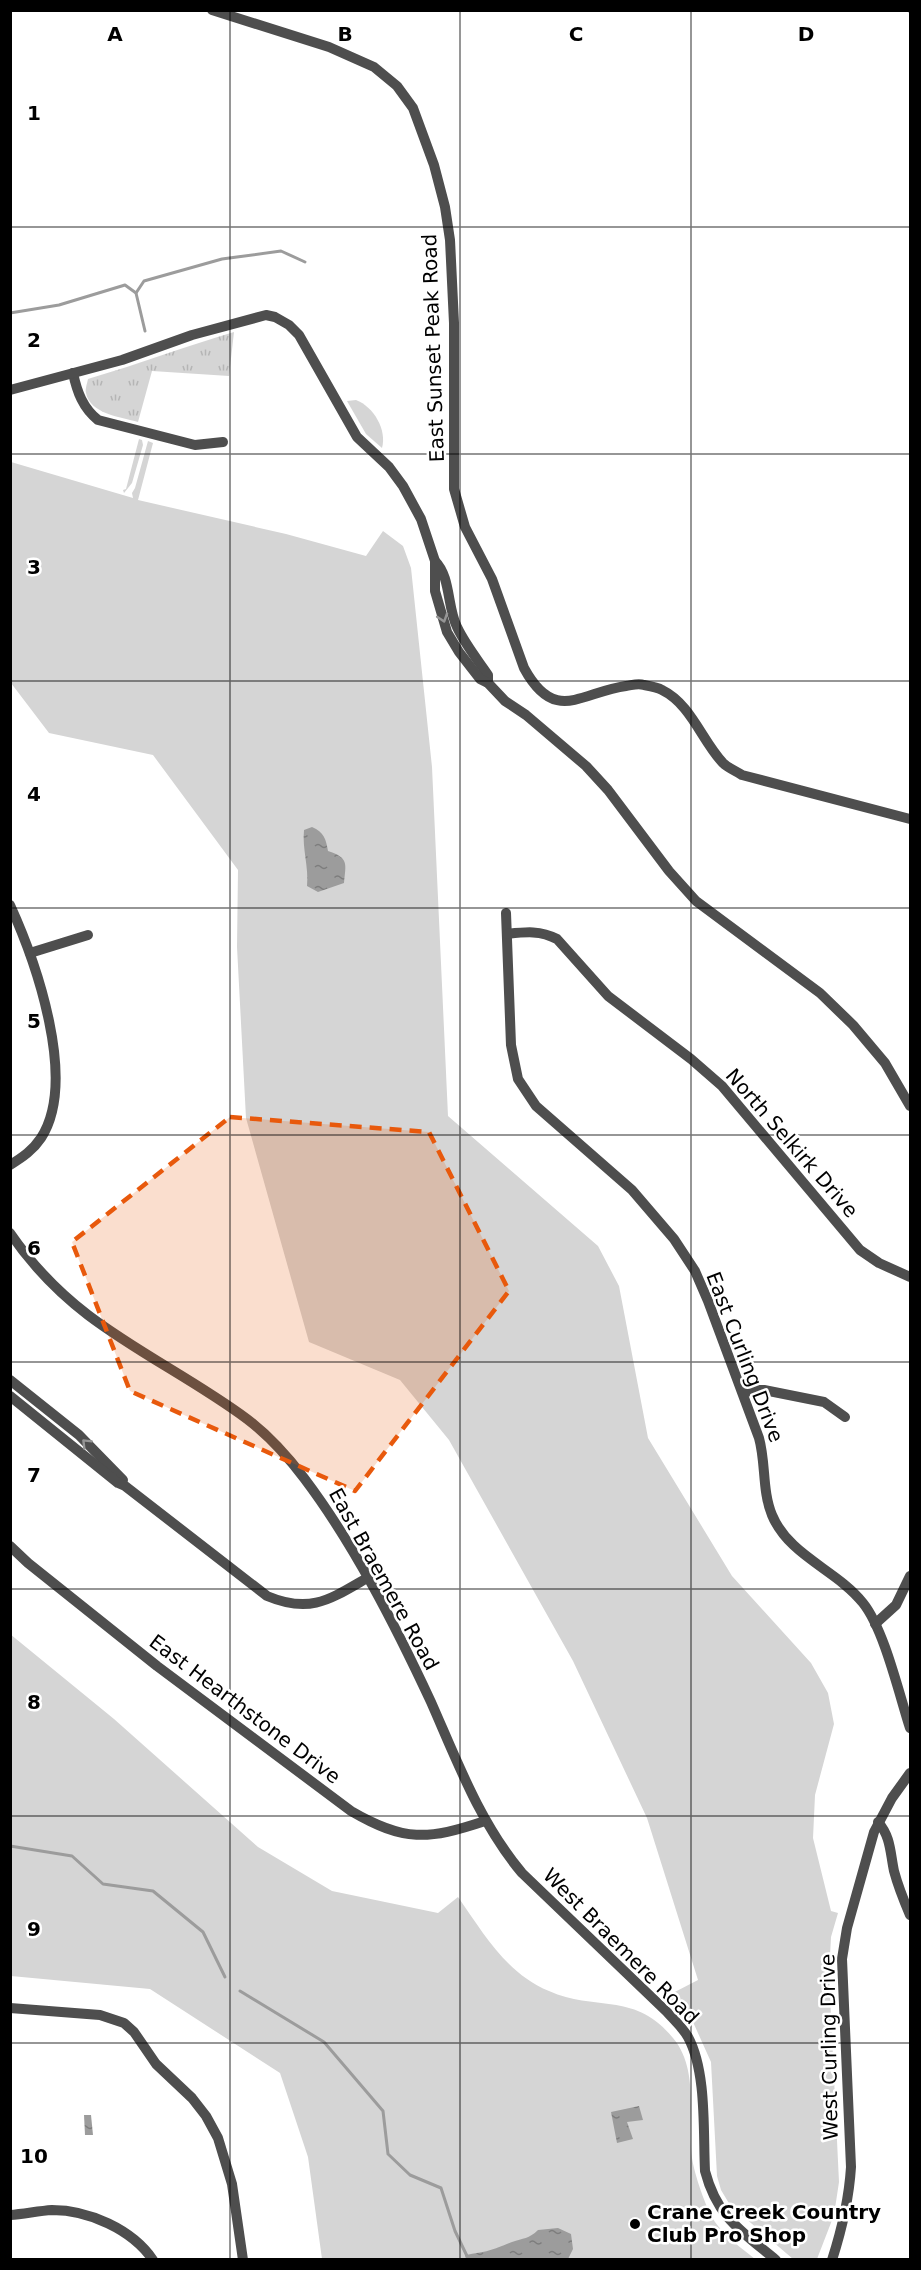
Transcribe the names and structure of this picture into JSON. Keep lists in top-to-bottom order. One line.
{"streets":{"street":["East Sunset Peak Road","North Selkirk Drive","East Curling Drive","East Braemere Road","East Hearthstone Drive","West Braemere Road","West Curling Drive"]},"crossings":[["North Selkirk Drive","East Curling Drive"],["East Braemere Road","East Hearthstone Drive"],["East Braemere Road","West Braemere Road"],["East Hearthstone Drive","West Braemere Road"]],"places":["Crane Creek Country Club Pro Shop"],"grid":{"columns":["A","B","C","D"],"rows":["1","2","3","4","5","6","7","8","9","10"]}}
